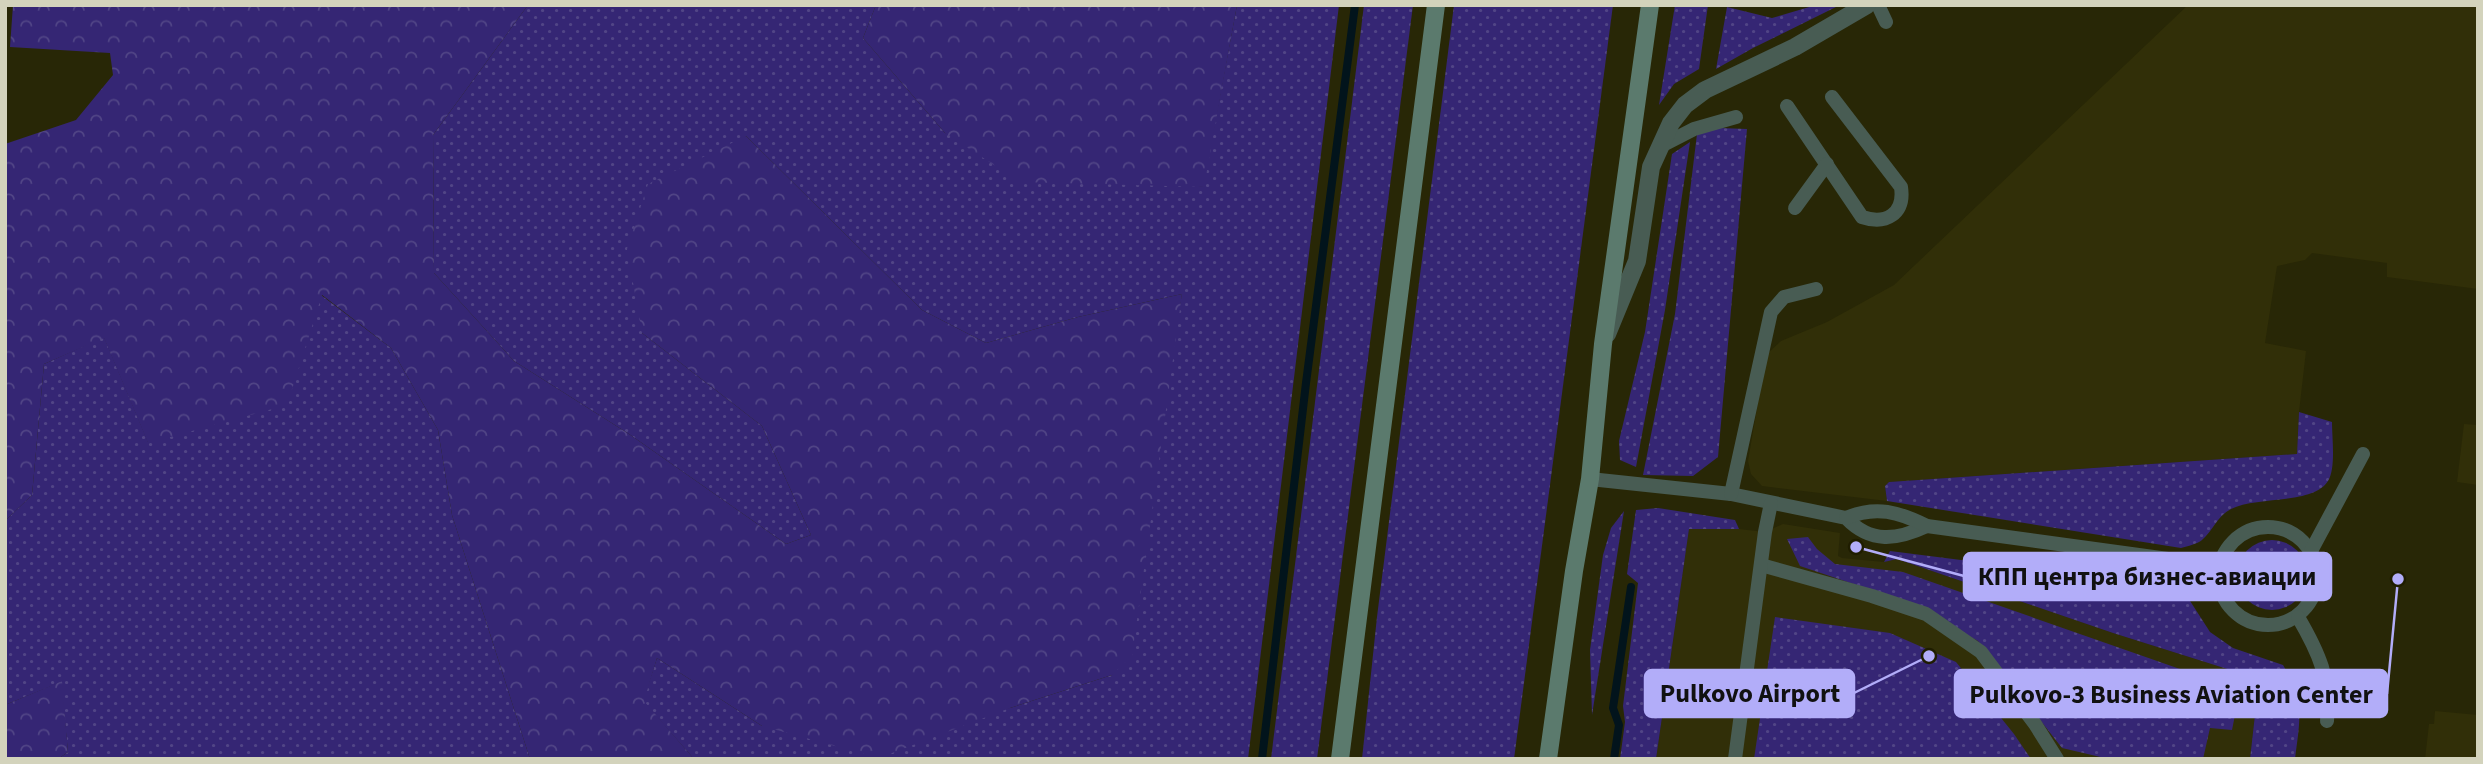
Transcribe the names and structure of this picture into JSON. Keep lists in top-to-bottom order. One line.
{"places":["КПП центра бизнес-авиации","Pulkovo-3 Business Aviation Center","Pulkovo Airport"]}
